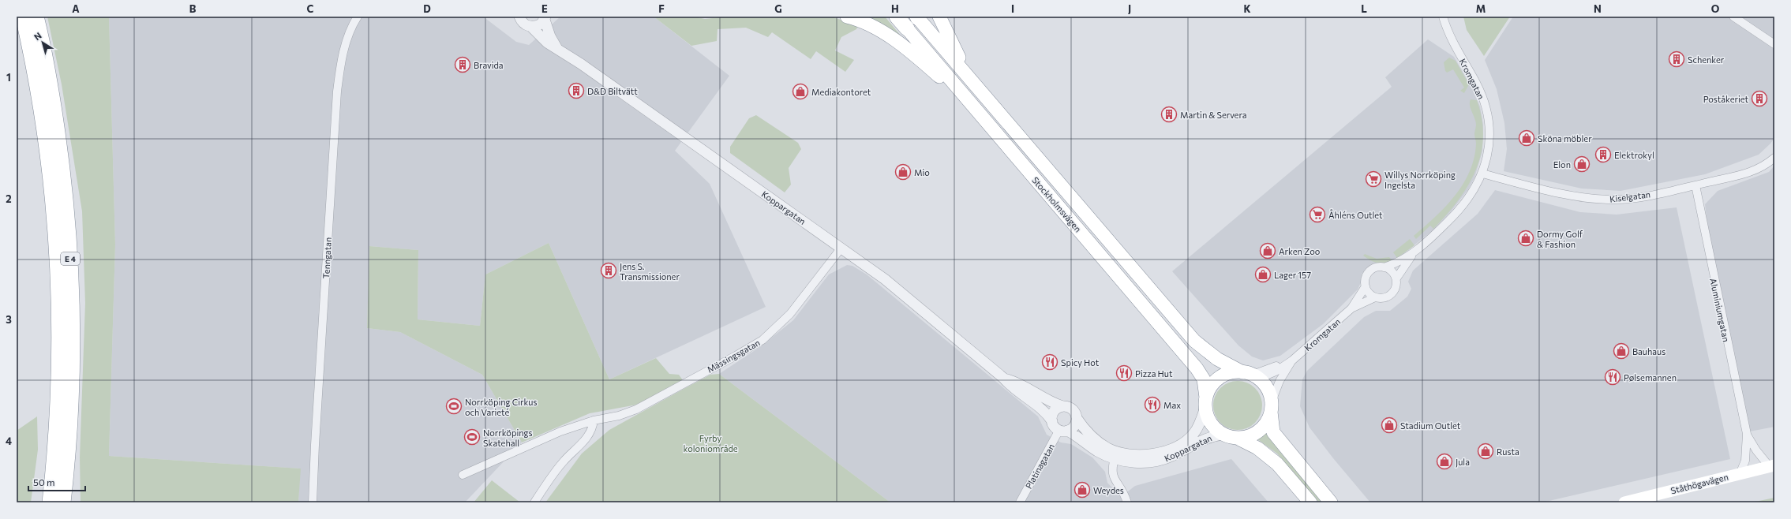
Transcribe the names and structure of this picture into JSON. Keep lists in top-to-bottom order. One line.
{"streets":{"highway":["Stockholmsvägen","E 4"],"main road":["Ståthögavägen"],"street":["Kromgatan","Kiselgatan","Koppargatan","Tenngatan","Aluminiumgatan","Mässingsgatan","Platinagatan"]},"crossings":[["Kromgatan","Kiselgatan"],["Kromgatan","Stockholmsvägen"],["Kromgatan","Koppargatan"],["Kiselgatan","Aluminiumgatan"],["Stockholmsvägen","Koppargatan"],["Koppargatan","Mässingsgatan"],["Koppargatan","Platinagatan"],["Aluminiumgatan","Ståthögavägen"]],"parks":["Fyrby koloniområde"],"places":{"building":["Schenker","Bravida","D&D Biltvätt","Poståkeriet","Martin & Servera","Elektrokyl","Jens S. Transmissioner"],"shop":["Mediakontoret","Sköna möbler","Elon","Mio","Dormy Golf & Fashion","Arken Zoo","Lager 157","Bauhaus","Stadium Outlet","Rusta","Jula","Weydes"],"supermarket":["Willys Norrköping Ingelsta","Åhléns Outlet"],"restaurant":["Spicy Hot","Pizza Hut","Pølsemannen","Max"],"sports":["Norrköping Cirkus och Varieté","Norrköpings Skatehall"]},"scale_bar":"50 m","north":"top left","grid":{"columns":["A","B","C","D","E","F","G","H","I","J","K","L","M","N","O"],"rows":["1","2","3","4"]}}
